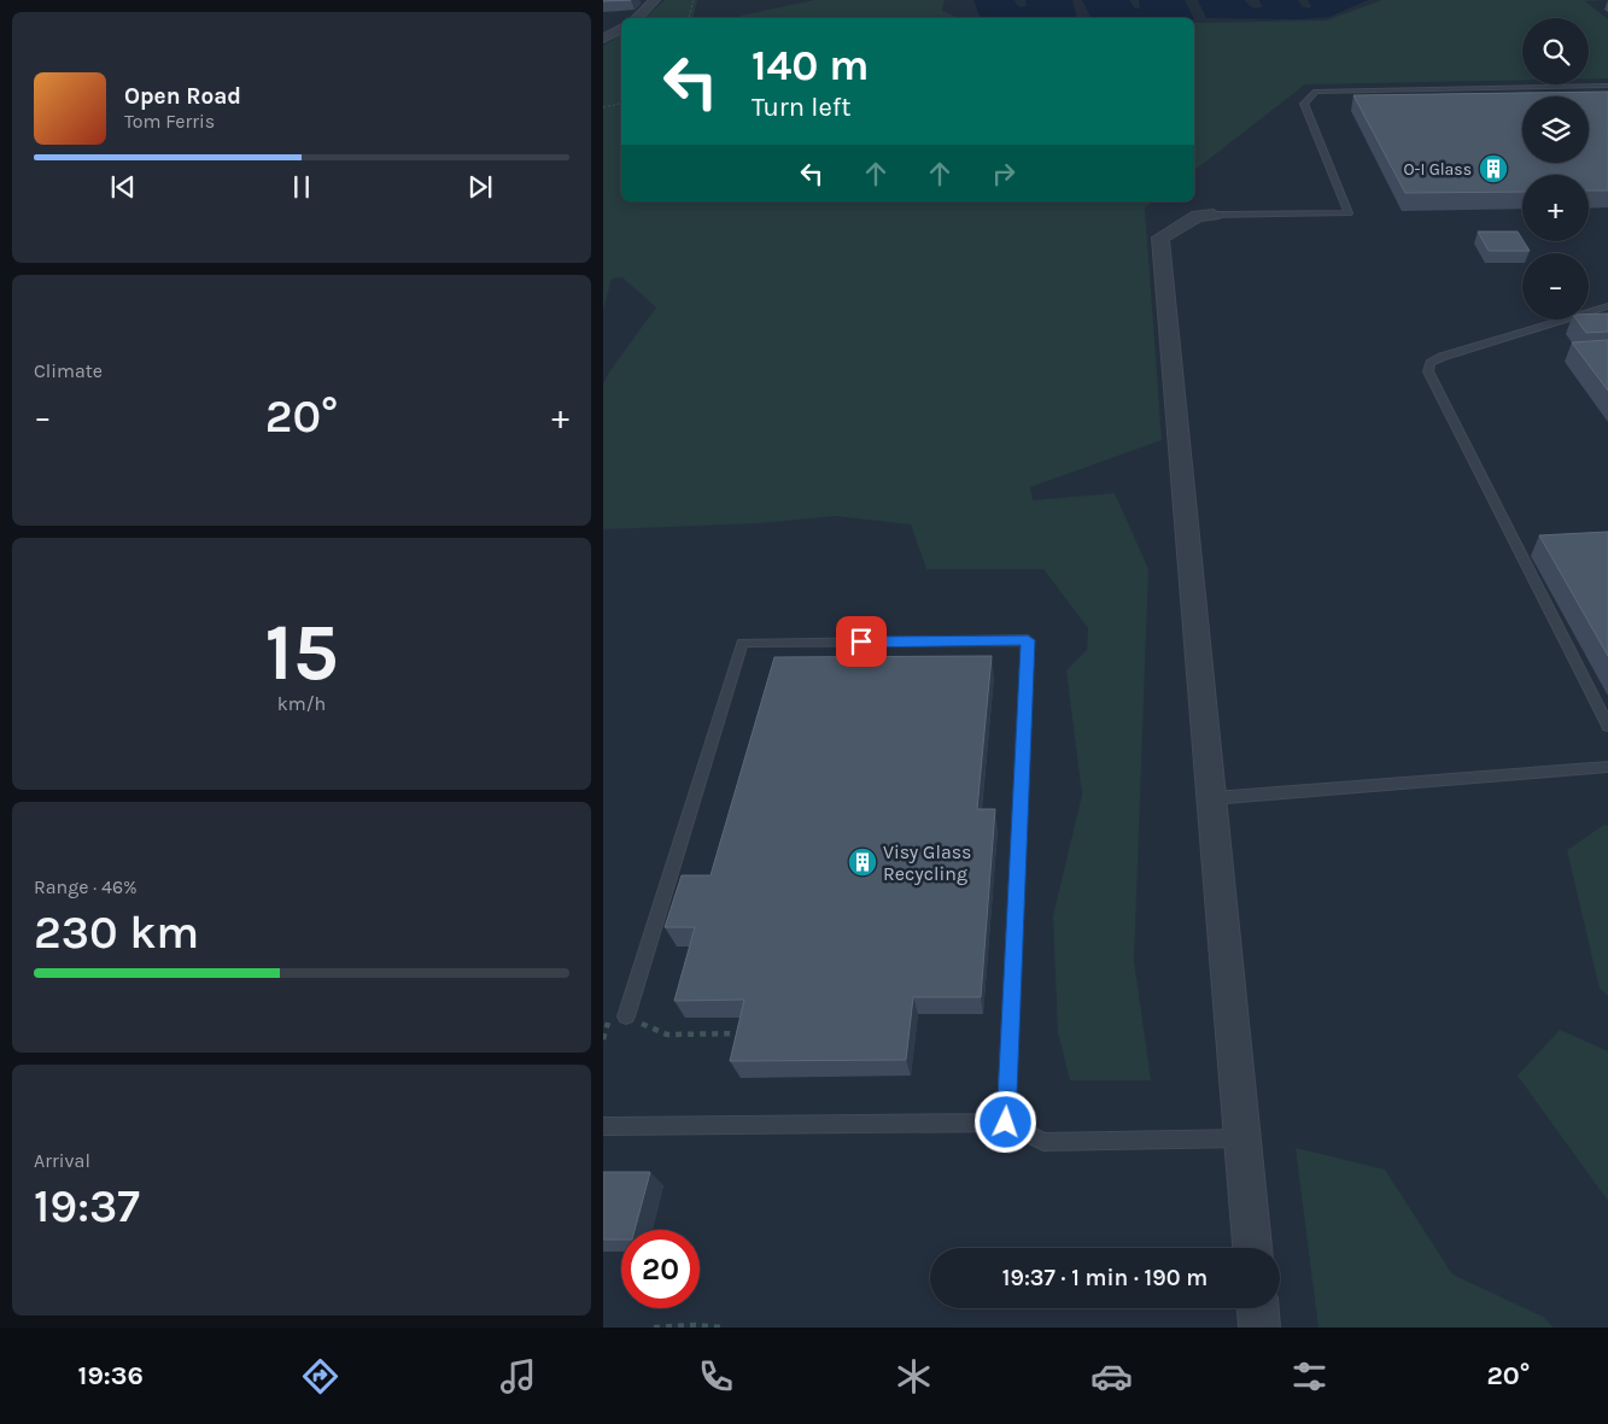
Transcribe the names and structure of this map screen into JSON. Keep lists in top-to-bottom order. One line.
{"places":{"building":["O-I Glass","Visy Glass Recycling"]},"page":{"map_buttons":["+","−"],"turn":["140 m","Turn left"],"song":["Open Road","Tom Ferris"],"tile":["Climate",["15","km/h"],["Range · 46%","230 km"],["Arrival","19:37"]],"heat":["−","20°","+"],"limit":"20","trip":"19:37 · 1 min · 190 m","tabs":["19:36","20°"]}}
